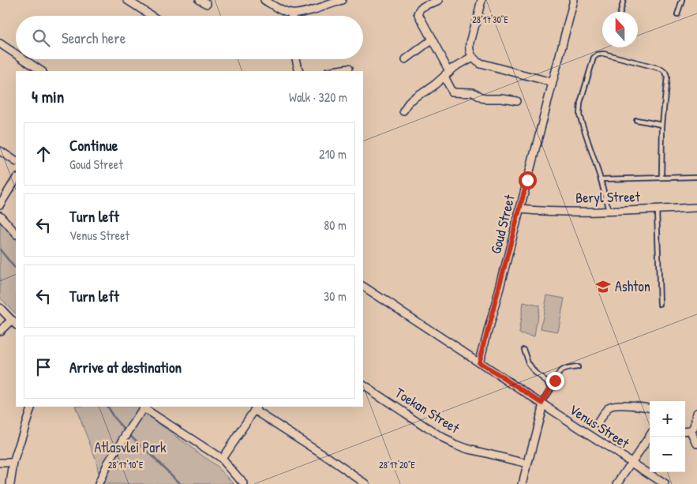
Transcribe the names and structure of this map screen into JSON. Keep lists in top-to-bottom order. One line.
{"streets":{"street":["Beryl Street","Goud Street","Toekan Street","Venus Street"]},"crossings":[["Beryl Street","Goud Street"],["Goud Street","Venus Street"]],"parks":["Atlasvlei Park"],"places":{"school or university":["Ashton"]},"north":"top","page":{"search":"Search here","heading":["4 min","Walk · 320 m"],"list":[["Continue","Goud Street","210 m"],["Turn left","Venus Street","80 m"],["Turn left","30 m"],"Arrive at destination"],"map_buttons":["+","−"]},"coordinates":["28°17'30\"E","28°17'10\"E","28°17'20\"E"]}
